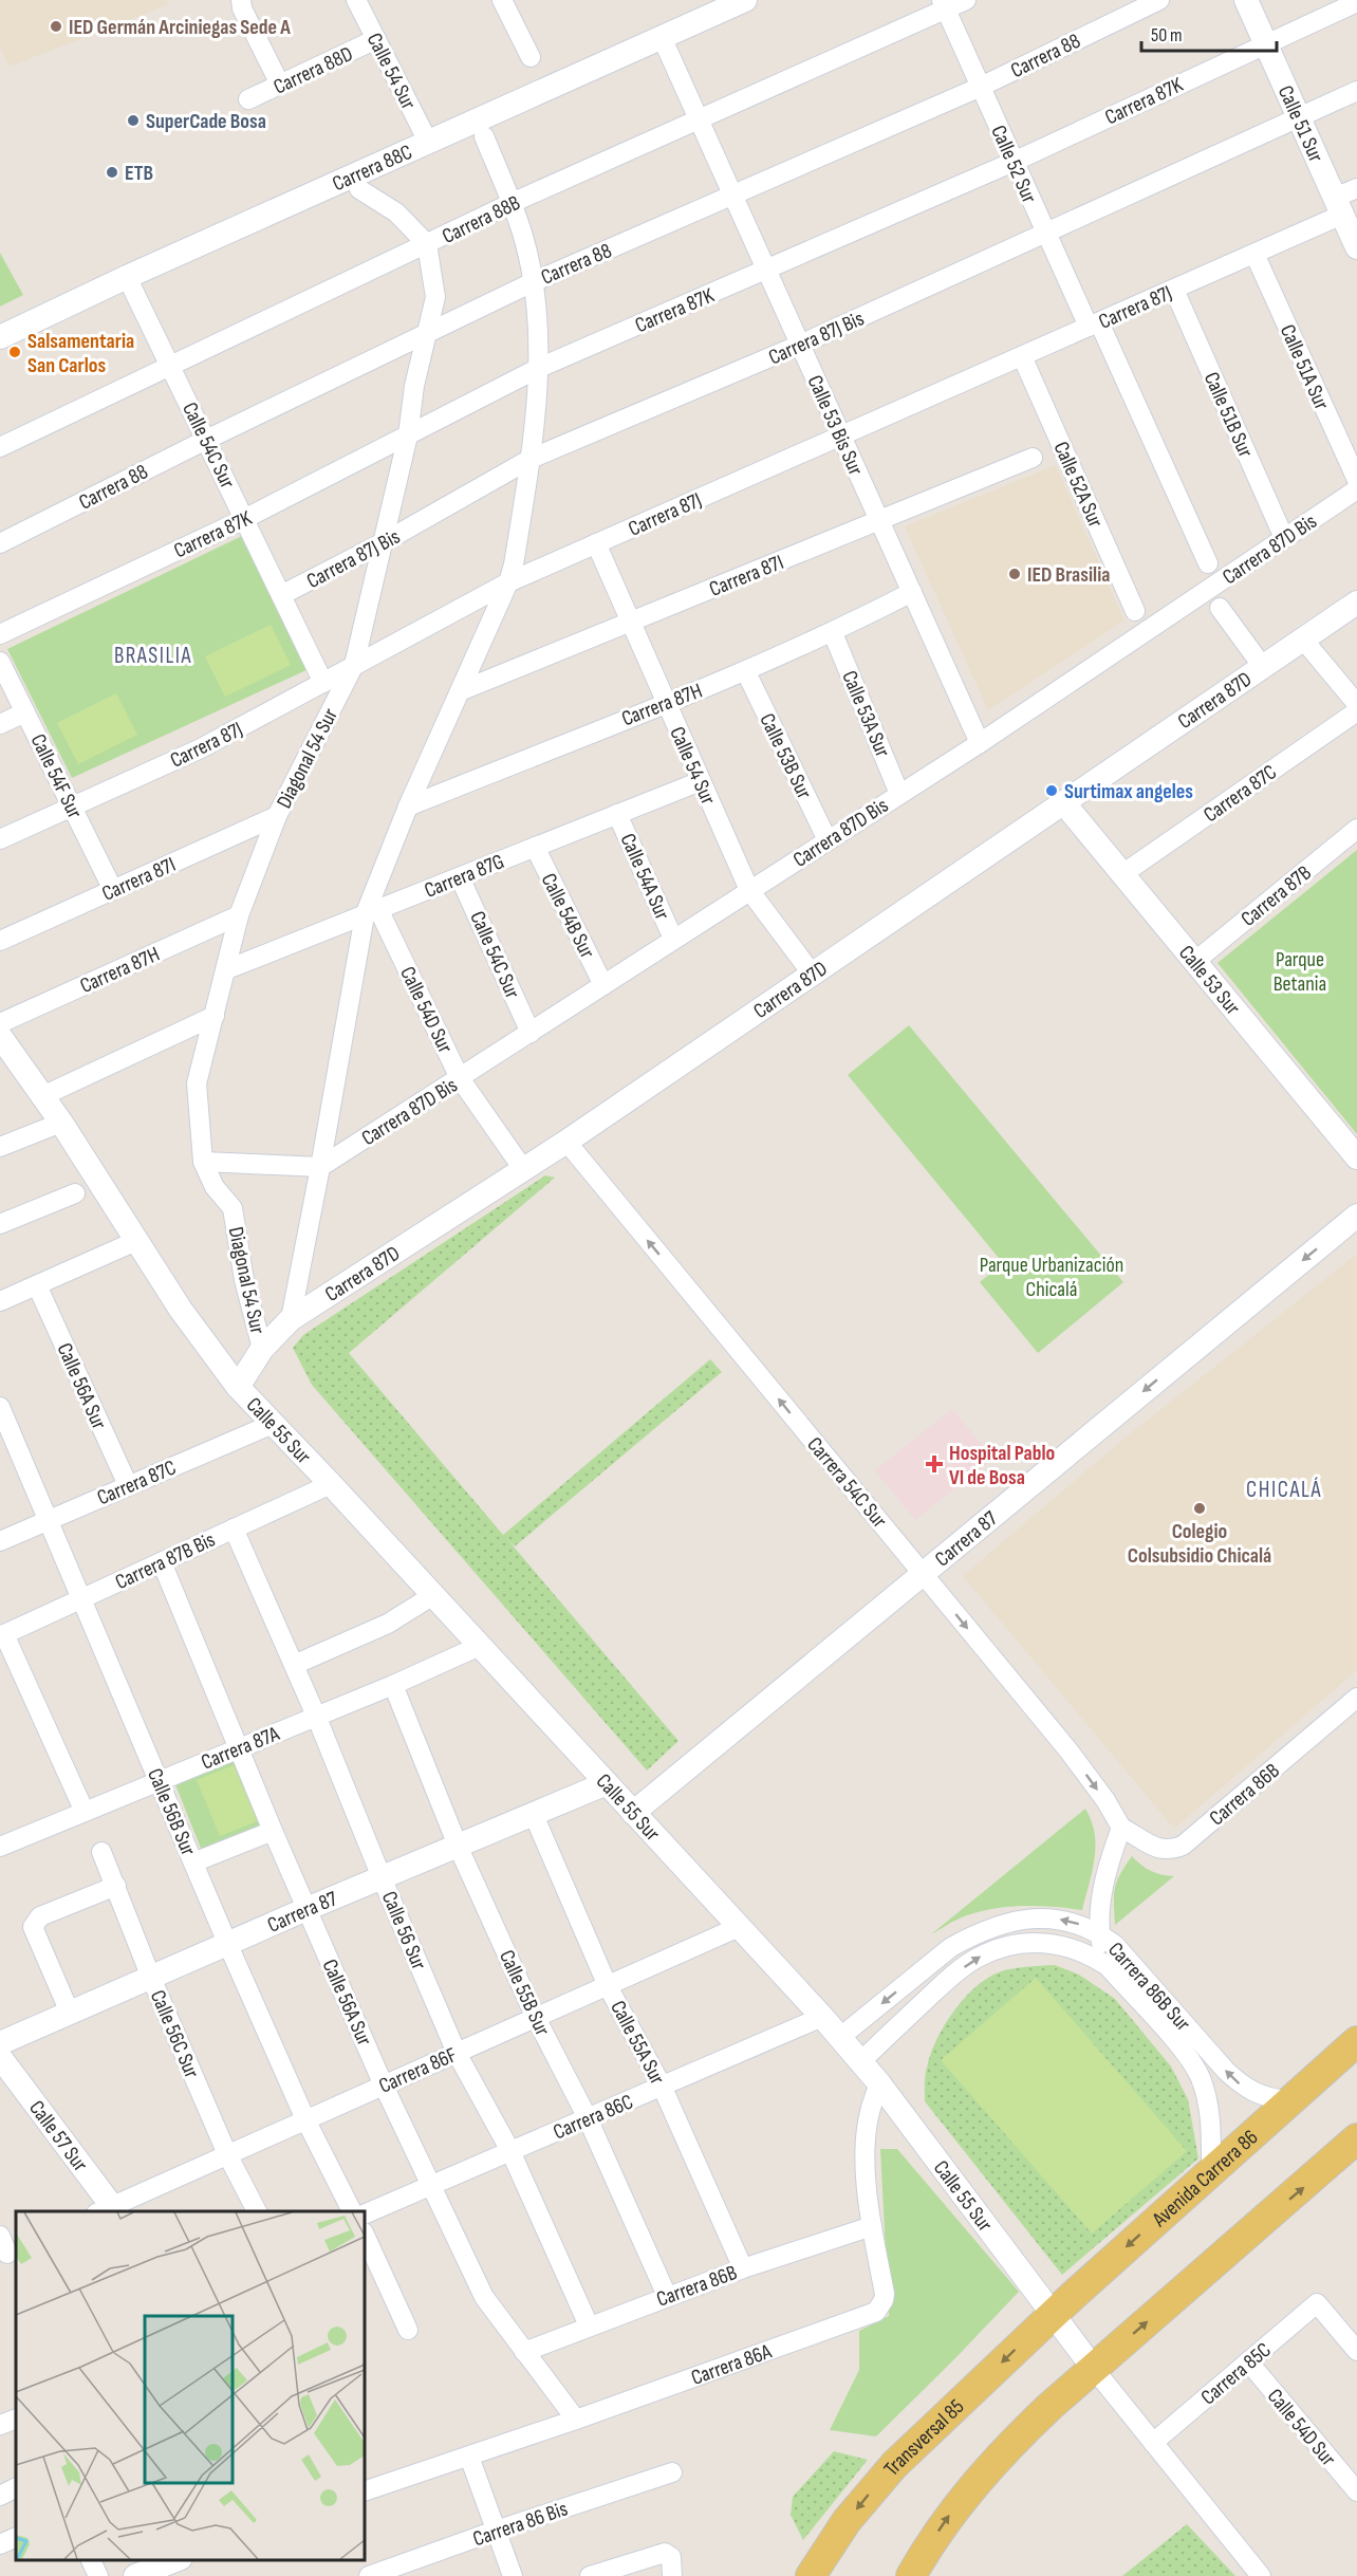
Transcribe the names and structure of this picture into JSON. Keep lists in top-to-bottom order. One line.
{"streets":{"main road":["Avenida Carrera 86","Transversal 85"],"street":["Carrera 88","Carrera 88D","Calle 54 Sur","Carrera 87K","Calle 51 Sur","Calle 52 Sur","Carrera 88C","Carrera 88B","Carrera 87J","Carrera 87J Bis","Calle 51A Sur","Calle 51B Sur","Calle 53 Bis Sur","Calle 54C Sur","Calle 52A Sur","Carrera 87D Bis","Carrera 87I","Carrera 87D","Carrera 87H","Calle 53A Sur","Calle 53B Sur","Diagonal 54 Sur","Calle 54F Sur","Carrera 87C","Carrera 87G","Calle 54A Sur","Carrera 87B","Calle 54B Sur","Calle 53 Sur","Calle 54D Sur","Calle 56A Sur","Calle 55 Sur","Carrera 54C Sur","Carrera 87","Carrera 87B Bis","Carrera 87A","Carrera 86B","Calle 56B Sur","Calle 56 Sur","Carrera 86B Sur","Calle 55B Sur","Calle 56C Sur","Calle 55A Sur","Carrera 86F","Carrera 86C","Calle 57 Sur","Carrera 86A","Carrera 85C","Carrera 86 Bis"]},"crossings":[["Carrera 88","Calle 52 Sur"],["Carrera 88","Calle 53 Bis Sur"],["Carrera 88","Calle 54C Sur"],["Carrera 88","Diagonal 54 Sur"],["Carrera 88D","Calle 54 Sur"],["Calle 54 Sur","Carrera 88C"],["Calle 54 Sur","Carrera 87J"],["Calle 54 Sur","Carrera 87D Bis"],["Calle 54 Sur","Carrera 87I"],["Calle 54 Sur","Carrera 87D"],["Calle 54 Sur","Carrera 87H"],["Calle 54 Sur","Carrera 87G"],["Carrera 87K","Calle 51 Sur"],["Carrera 87K","Calle 52 Sur"],["Carrera 87K","Calle 53 Bis Sur"],["Carrera 87K","Calle 54C Sur"],["Carrera 87K","Diagonal 54 Sur"],["Calle 51 Sur","Carrera 87J"],["Calle 51 Sur","Carrera 87J Bis"],["Calle 52 Sur","Carrera 88B"],["Calle 52 Sur","Carrera 87J"],["Calle 52 Sur","Carrera 87J Bis"],["Carrera 88C","Calle 53 Bis Sur"],["Carrera 88C","Calle 54C Sur"],["Carrera 88B","Calle 53 Bis Sur"],["Carrera 88B","Calle 54C Sur"],["Carrera 88B","Diagonal 54 Sur"],["Carrera 87J","Calle 51A Sur"],["Carrera 87J","Calle 51B Sur"],["Carrera 87J","Calle 53 Bis Sur"],["Carrera 87J","Calle 54C Sur"],["Carrera 87J","Calle 52A Sur"],["Carrera 87J","Diagonal 54 Sur"],["Carrera 87J","Calle 54F Sur"],["Carrera 87J Bis","Calle 53 Bis Sur"],["Carrera 87J Bis","Calle 54C Sur"],["Carrera 87J Bis","Diagonal 54 Sur"],["Calle 51B Sur","Carrera 87D Bis"],["Calle 53 Bis Sur","Carrera 87D Bis"],["Calle 53 Bis Sur","Carrera 87I"],["Calle 53 Bis Sur","Carrera 87H"],["Calle 54C Sur","Carrera 87D Bis"],["Calle 54C Sur","Carrera 87G"],["Carrera 87D Bis","Calle 53A Sur"],["Carrera 87D Bis","Calle 53B Sur"],["Carrera 87D Bis","Diagonal 54 Sur"],["Carrera 87D Bis","Calle 54A Sur"],["Carrera 87D Bis","Calle 54B Sur"],["Carrera 87D Bis","Calle 54D Sur"],["Carrera 87I","Diagonal 54 Sur"],["Carrera 87I","Calle 54F Sur"],["Carrera 87D","Diagonal 54 Sur"],["Carrera 87D","Calle 53 Sur"],["Carrera 87D","Calle 54D Sur"],["Carrera 87D","Calle 55 Sur"],["Carrera 87D","Carrera 54C Sur"],["Carrera 87H","Calle 53A Sur"],["Carrera 87H","Calle 53B Sur"],["Carrera 87H","Diagonal 54 Sur"],["Diagonal 54 Sur","Carrera 87G"],["Diagonal 54 Sur","Calle 54D Sur"],["Carrera 87C","Calle 53 Sur"],["Carrera 87C","Calle 56A Sur"],["Carrera 87C","Calle 55 Sur"],["Carrera 87C","Calle 56B Sur"],["Carrera 87G","Calle 54A Sur"],["Carrera 87G","Calle 54B Sur"],["Carrera 87G","Calle 54D Sur"],["Carrera 87B","Calle 53 Sur"],["Calle 54D Sur","Carrera 85C"],["Calle 56A Sur","Carrera 87"],["Calle 56A Sur","Carrera 87B Bis"],["Calle 56A Sur","Carrera 87A"],["Calle 56A Sur","Carrera 86B"],["Calle 56A Sur","Carrera 86F"],["Calle 56A Sur","Carrera 86C"],["Calle 56A Sur","Carrera 86A"],["Calle 55 Sur","Carrera 87"],["Calle 55 Sur","Carrera 87B Bis"],["Calle 55 Sur","Carrera 87A"],["Calle 55 Sur","Carrera 86B Sur"],["Calle 55 Sur","Carrera 86F"],["Calle 55 Sur","Carrera 86C"],["Calle 55 Sur","Avenida Carrera 86"],["Calle 55 Sur","Carrera 86A"],["Calle 55 Sur","Carrera 85C"],["Calle 55 Sur","Transversal 85"],["Carrera 54C Sur","Carrera 87"],["Carrera 54C Sur","Carrera 86B"],["Carrera 87","Calle 56B Sur"],["Carrera 87","Calle 56 Sur"],["Carrera 87","Calle 55B Sur"],["Carrera 87","Calle 56C Sur"],["Carrera 87","Calle 55A Sur"],["Carrera 87B Bis","Calle 56B Sur"],["Carrera 87B Bis","Calle 56 Sur"],["Carrera 87A","Calle 56B Sur"],["Carrera 87A","Calle 56 Sur"],["Carrera 87A","Calle 55B Sur"],["Carrera 86B","Calle 56 Sur"],["Carrera 86B","Calle 55B Sur"],["Carrera 86B","Calle 55A Sur"],["Carrera 86B","Carrera 86A"],["Calle 56B Sur","Carrera 86F"],["Calle 56 Sur","Carrera 86F"],["Calle 56 Sur","Carrera 86C"],["Carrera 86B Sur","Avenida Carrera 86"],["Calle 55B Sur","Carrera 86F"],["Calle 55B Sur","Carrera 86C"],["Calle 56C Sur","Carrera 86F"],["Calle 55A Sur","Carrera 86F"],["Calle 55A Sur","Carrera 86C"],["Carrera 86F","Calle 57 Sur"],["Avenida Carrera 86","Transversal 85"]],"one_way":["Carrera 87"],"districts":["BRASILIA","CHICALÁ"],"parks":["Parque Betania","Parque Urbanización Chicalá"],"places":{"other":["IED Germán Arciniegas Sede A","SuperCade Bosa","ETB","Salsamentaria San Carlos","IED Brasilia","Surtimax angeles","Colegio Colsubsidio Chicalá"],"health":["Hospital Pablo VI de Bosa"]},"scale_bar":"50 m"}
